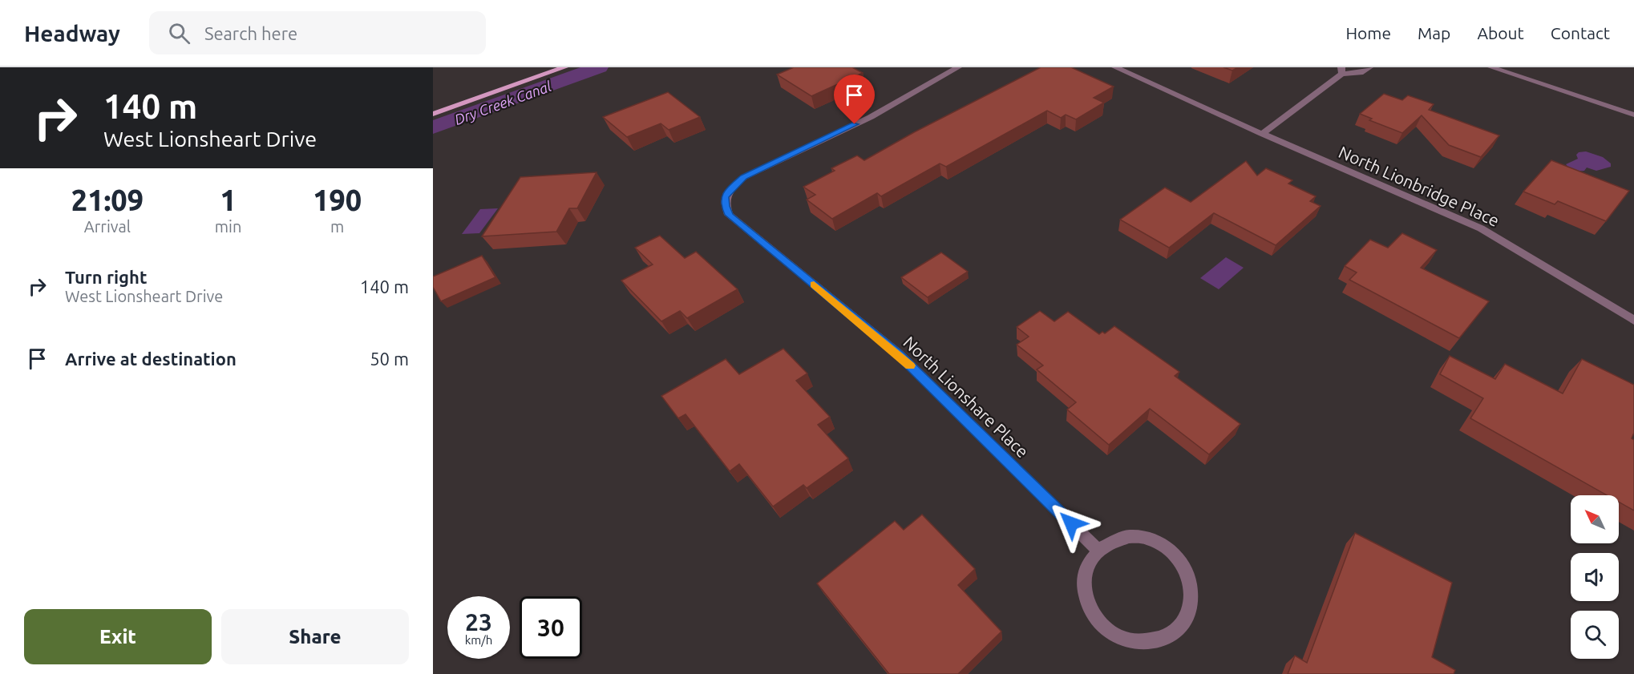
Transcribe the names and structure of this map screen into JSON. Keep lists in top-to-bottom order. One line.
{"streets":{"street":["North Lionbridge Place","North Lionshare Place"]},"water":["Dry Creek Canal"],"north":"top left","page":{"header":"Headway","search":"Search here","nav":["Home","Map","About","Contact"],"turn":["140 m","West Lionsheart Drive"],"eta":["21:09","Arrival","1","min","190","m"],"list":[{"name":"Turn right","note":"West Lionsheart Drive","value":"140 m"},{"name":"Arrive at destination","value":"50 m"}],"speed":"23 km/h","limit":"30","buttons":["Exit","Share"]}}
